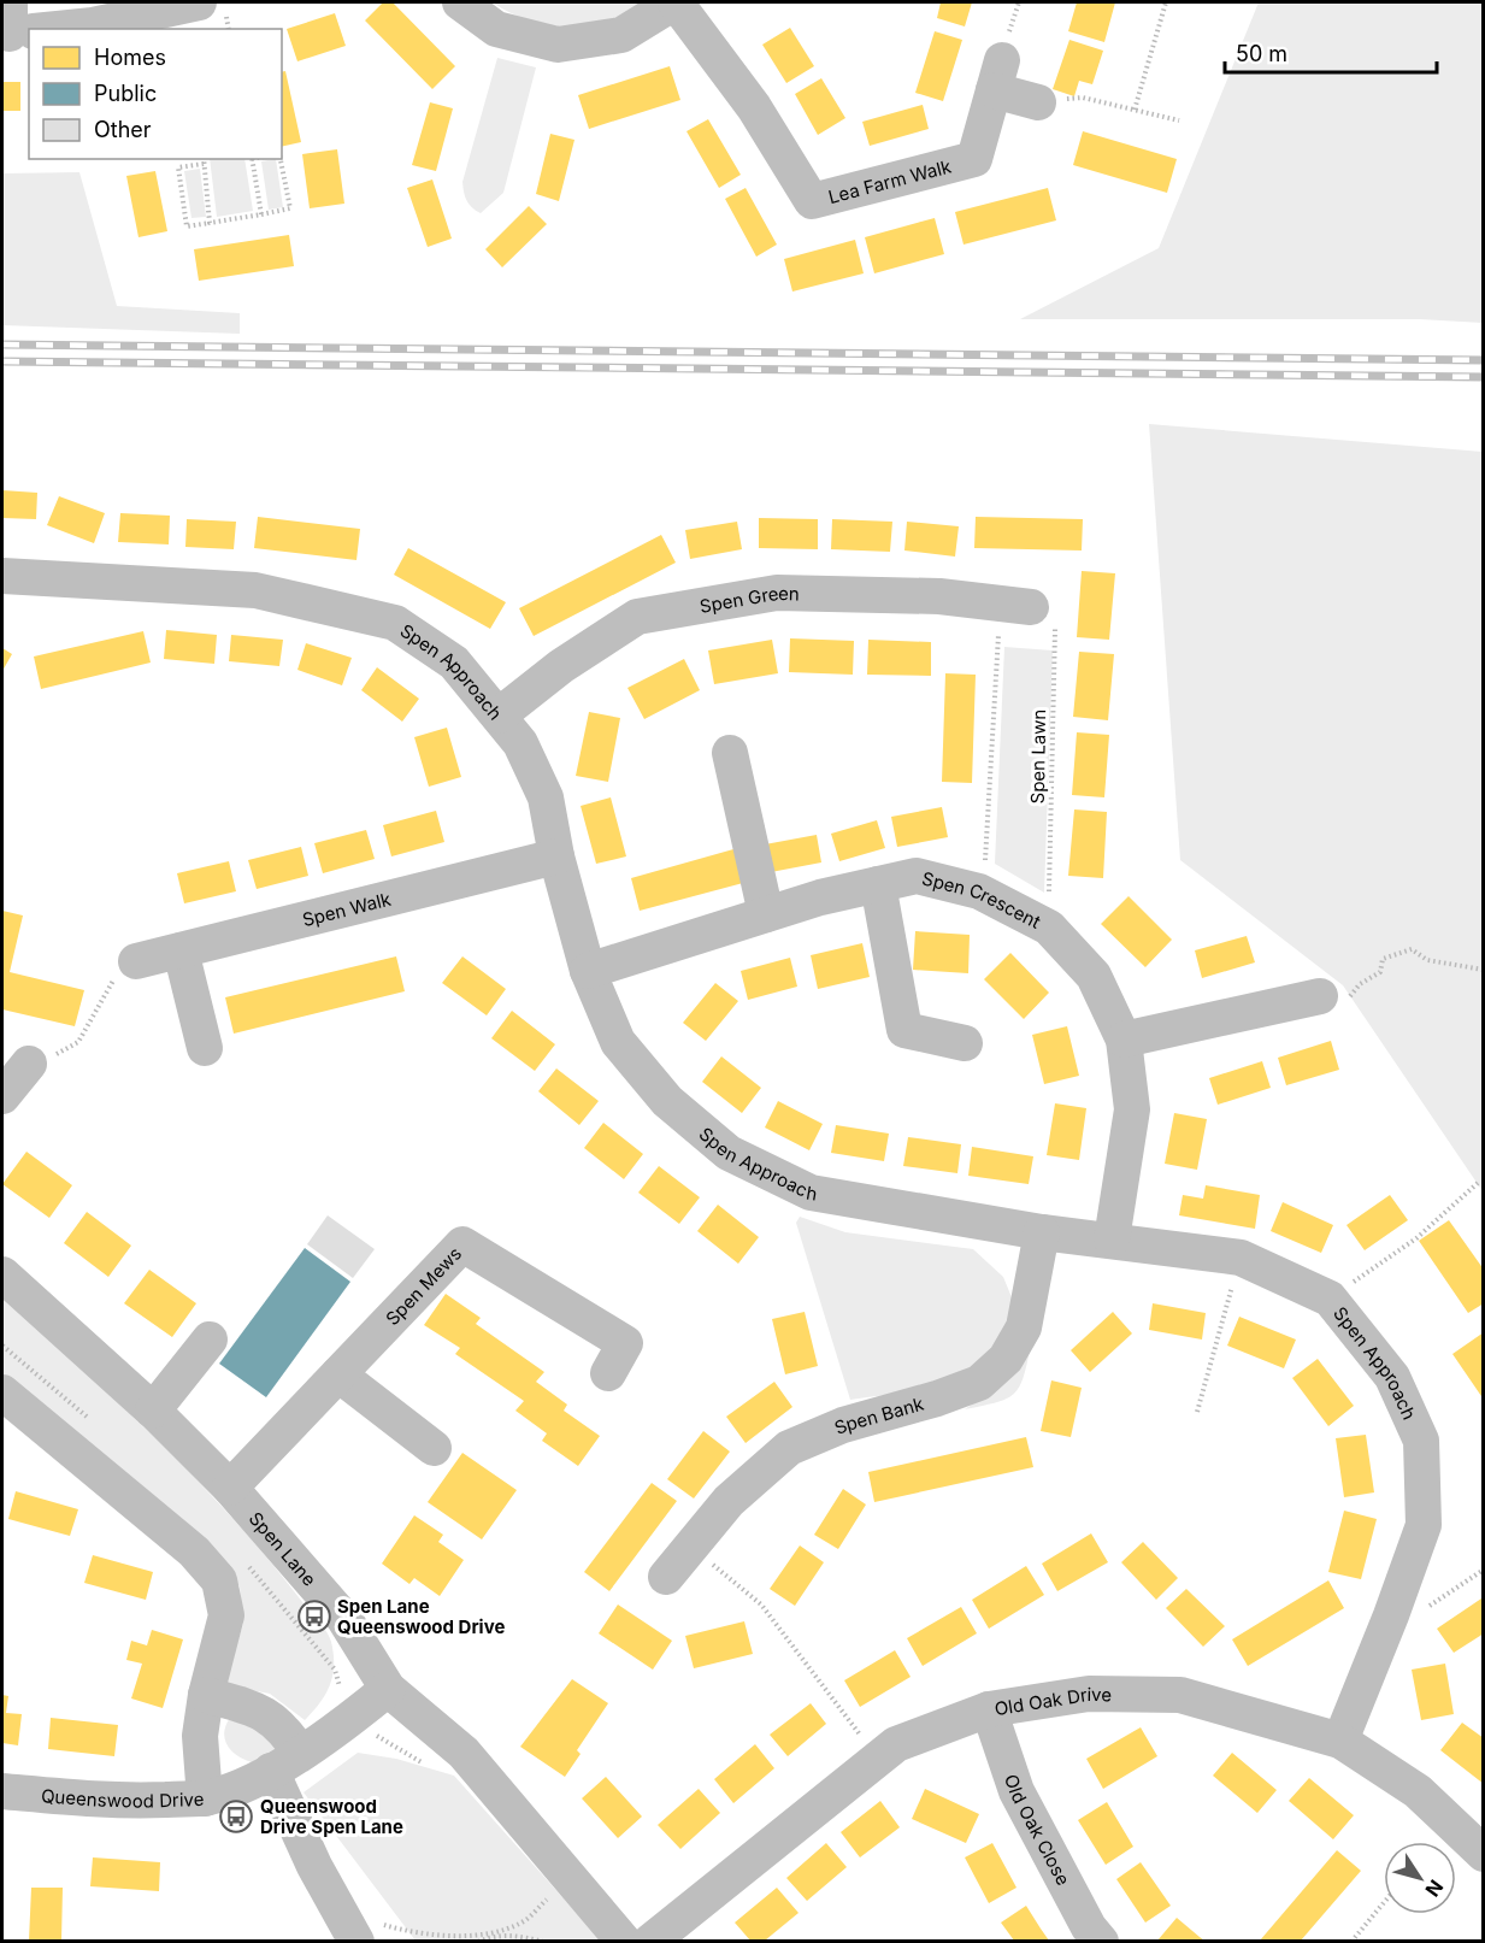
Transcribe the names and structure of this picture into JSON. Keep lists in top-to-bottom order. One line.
{"streets":{"street":["Lea Farm Walk","Spen Green","Spen Approach","Spen Crescent","Spen Walk","Spen Mews","Spen Bank","Spen Lane","Old Oak Drive","Queenswood Drive","Old Oak Close"],"path":["Spen Lawn"]},"crossings":[["Spen Green","Spen Approach"],["Spen Green","Spen Lawn"],["Spen Approach","Spen Crescent"],["Spen Approach","Spen Walk"],["Spen Approach","Spen Bank"],["Spen Approach","Old Oak Drive"],["Spen Lawn","Spen Crescent"],["Spen Mews","Spen Lane"],["Spen Lane","Queenswood Drive"],["Old Oak Drive","Old Oak Close"]],"places":{"bus stop":["Spen Lane Queenswood Drive","Queenswood Drive Spen Lane"]},"legend":["Homes","Public","Other"],"scale_bar":"50 m","north":"bottom right"}
